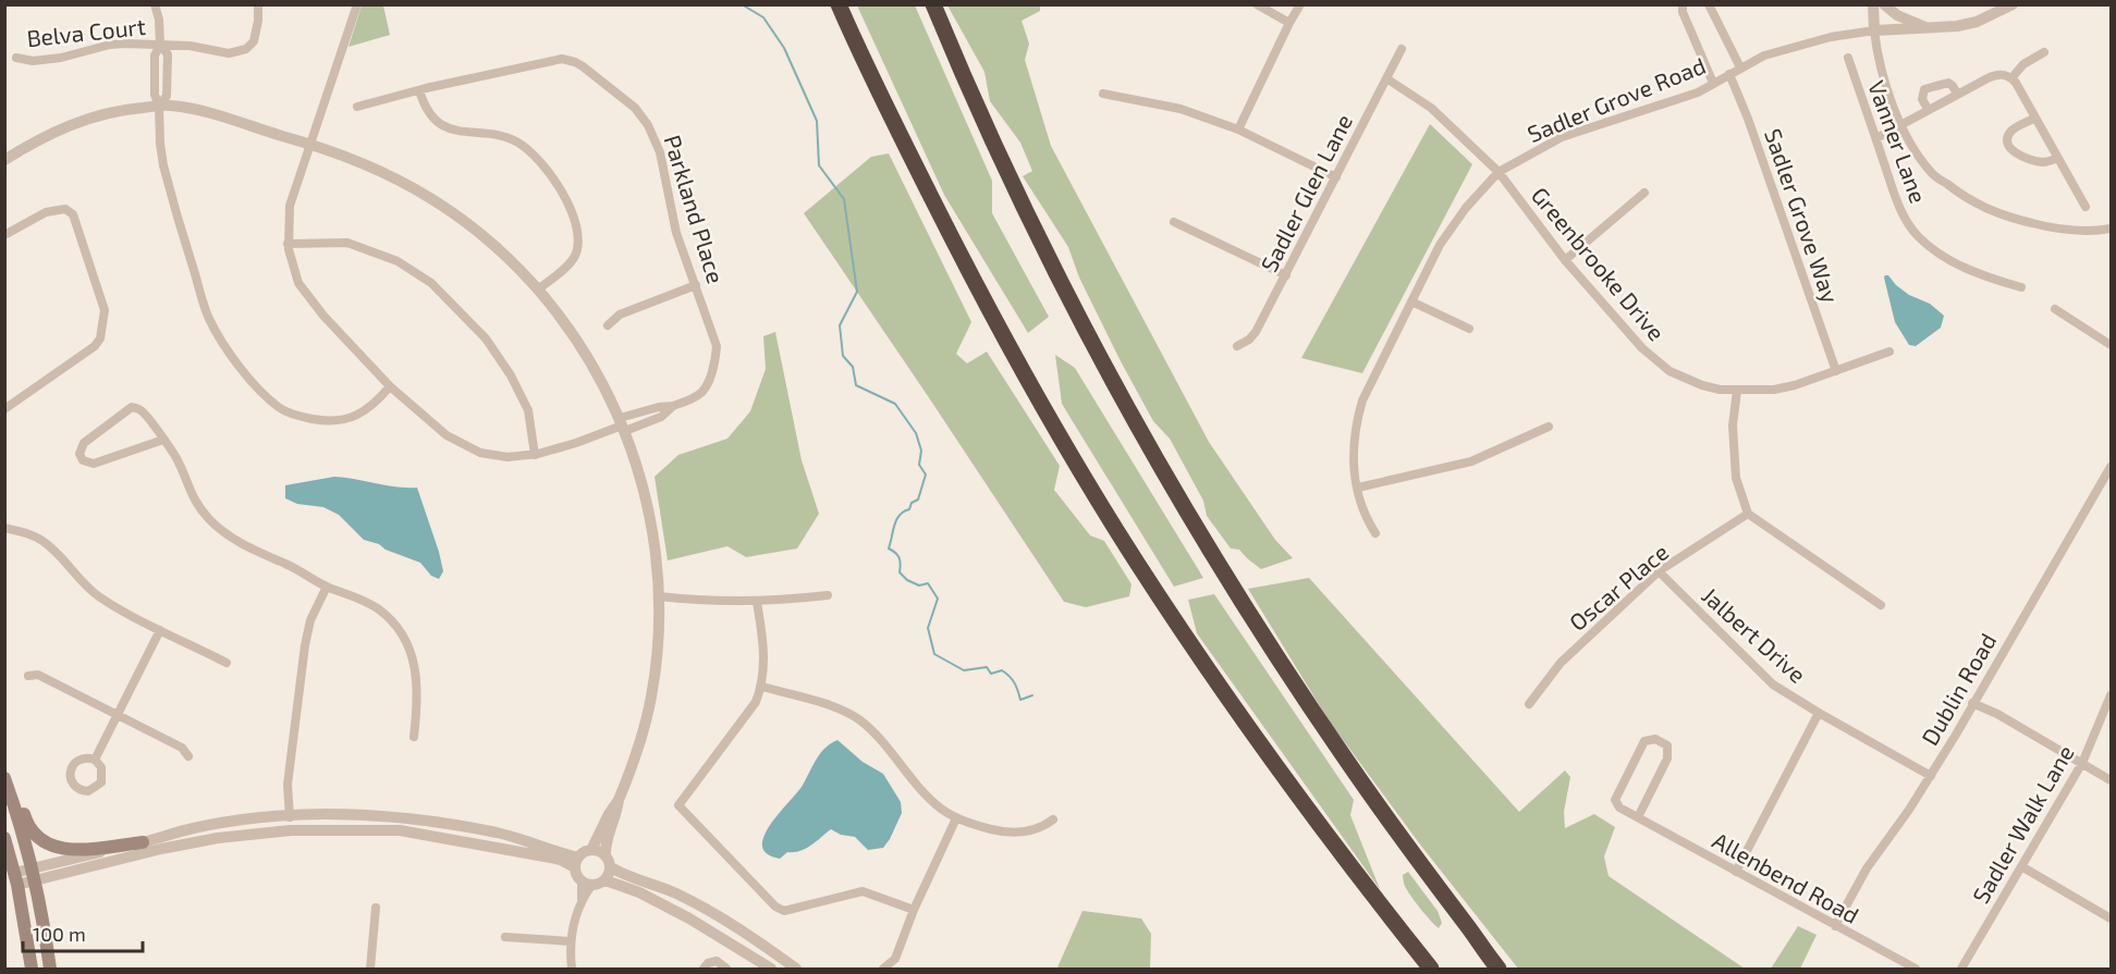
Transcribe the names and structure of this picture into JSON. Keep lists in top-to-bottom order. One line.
{"streets":{"street":["Belva Court","Sadler Grove Road","Vanner Lane","Sadler Glen Lane","Parkland Place","Sadler Grove Way","Greenbrooke Drive","Oscar Place","Jalbert Drive","Dublin Road","Sadler Walk Lane","Allenbend Road"]},"crossings":[["Sadler Grove Road","Sadler Grove Way"],["Sadler Grove Road","Greenbrooke Drive"],["Sadler Glen Lane","Greenbrooke Drive"],["Sadler Grove Way","Greenbrooke Drive"],["Oscar Place","Jalbert Drive"],["Jalbert Drive","Dublin Road"],["Dublin Road","Allenbend Road"]],"scale_bar":"100 m"}
